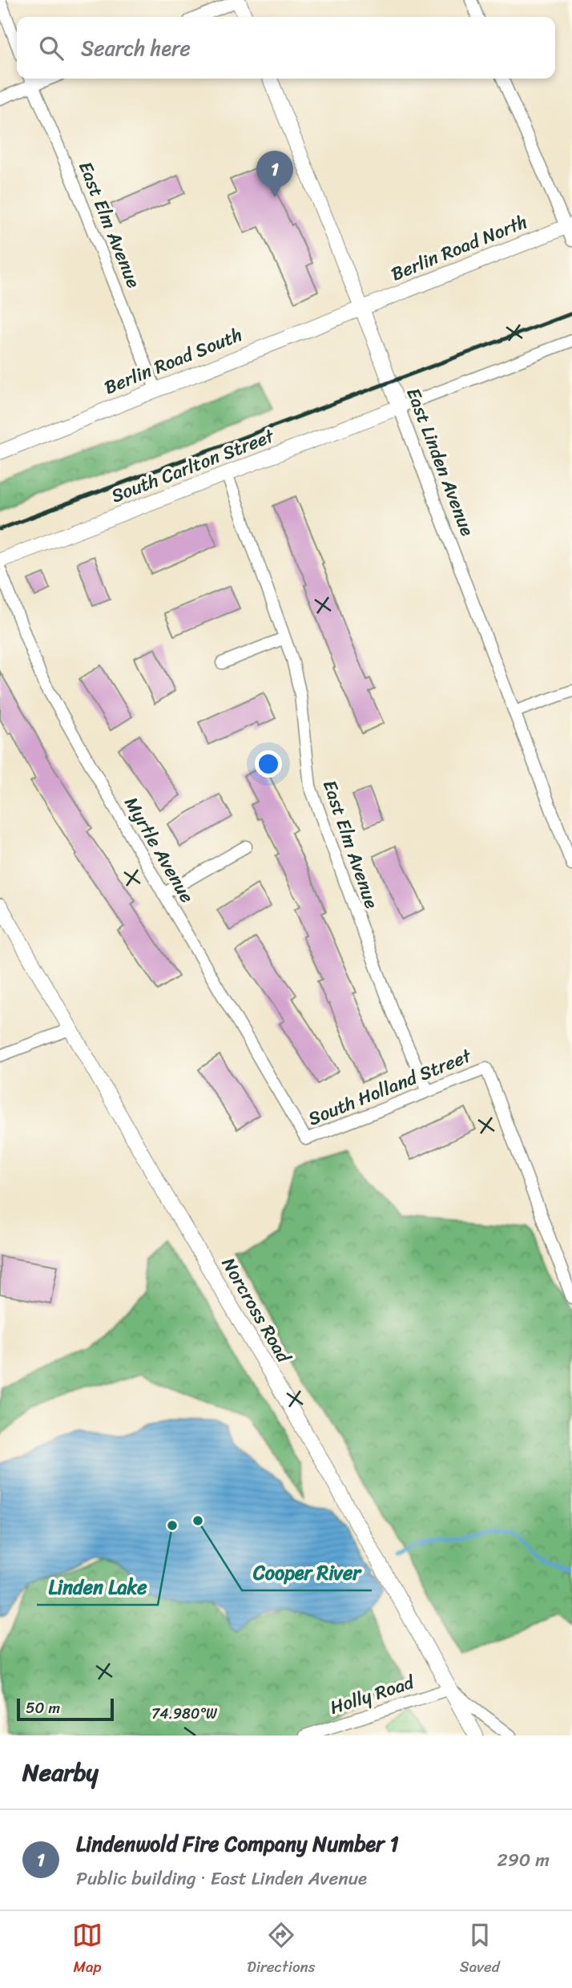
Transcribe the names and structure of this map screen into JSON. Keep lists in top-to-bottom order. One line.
{"streets":{"street":["East Elm Avenue","Berlin Road North","Berlin Road South","East Linden Avenue","South Carlton Street","Myrtle Avenue","South Holland Street","Norcross Road","Holly Road"]},"crossings":[["East Elm Avenue","Berlin Road South"],["East Elm Avenue","South Carlton Street"],["East Elm Avenue","South Holland Street"],["Berlin Road North","Berlin Road South"],["Berlin Road North","East Linden Avenue"],["Berlin Road South","East Linden Avenue"],["East Linden Avenue","South Carlton Street"],["Myrtle Avenue","South Holland Street"],["Norcross Road","Holly Road"]],"places":["Cooper River","Linden Lake"],"scale_bar":"50 m","page":{"search":"Search here","pins":"1","scale":"50 m","heading":"Nearby","list":[{"mark":"1","name":"Lindenwold Fire Company Number 1","note":"Public building · East Linden Avenue","value":"290 m"}],"nav":["Map","Directions","Saved"]},"coordinates":["74.980°W"]}
